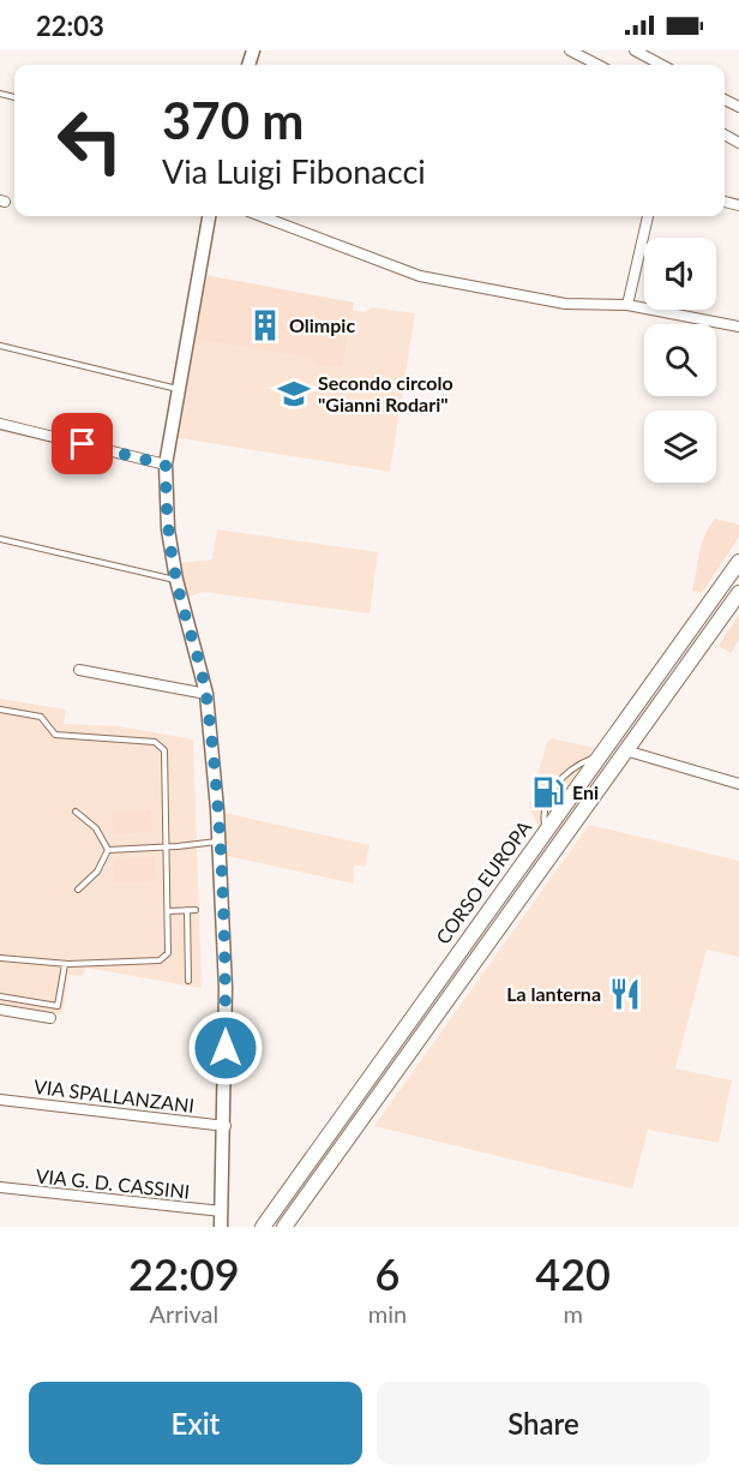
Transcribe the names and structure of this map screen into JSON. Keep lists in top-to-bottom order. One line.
{"streets":{"main road":["CORSO EUROPA"],"street":["VIA SPALLANZANI","VIA G. D. CASSINI"]},"places":{"building":["Olimpic"],"school or university":["Secondo circolo \"Gianni Rodari\""],"fuel station":["Eni"],"restaurant":["La lanterna"]},"page":{"status":"22:03","turn":["370 m","Via Luigi Fibonacci"],"eta":["22:09","Arrival","6","min","420","m"],"buttons":["Exit","Share"]}}
